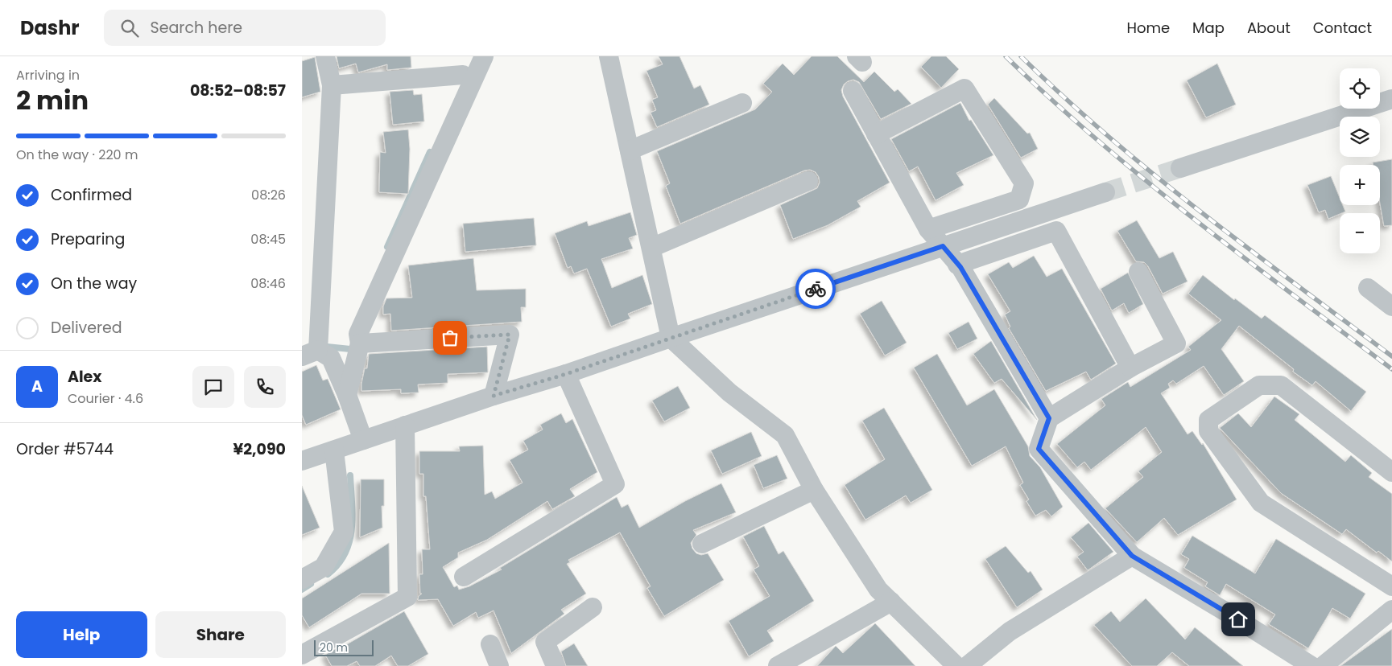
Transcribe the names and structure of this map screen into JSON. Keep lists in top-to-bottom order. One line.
{"scale_bar":"20 m","page":{"header":"Dashr","search":"Search here","nav":["Home","Map","About","Contact"],"heading":["2 min","Arriving in","08:52–08:57"],"panel":["Alex","Courier · 4.6","Order #5744","¥2,090"],"map_buttons":["+","−"],"bar":"On the way · 220 m","list":[["Confirmed","08:26"],["Preparing","08:45"],["On the way","08:46"],"Delivered"],"round":"A","buttons":["Help","Share"],"scale":"20 m"}}
